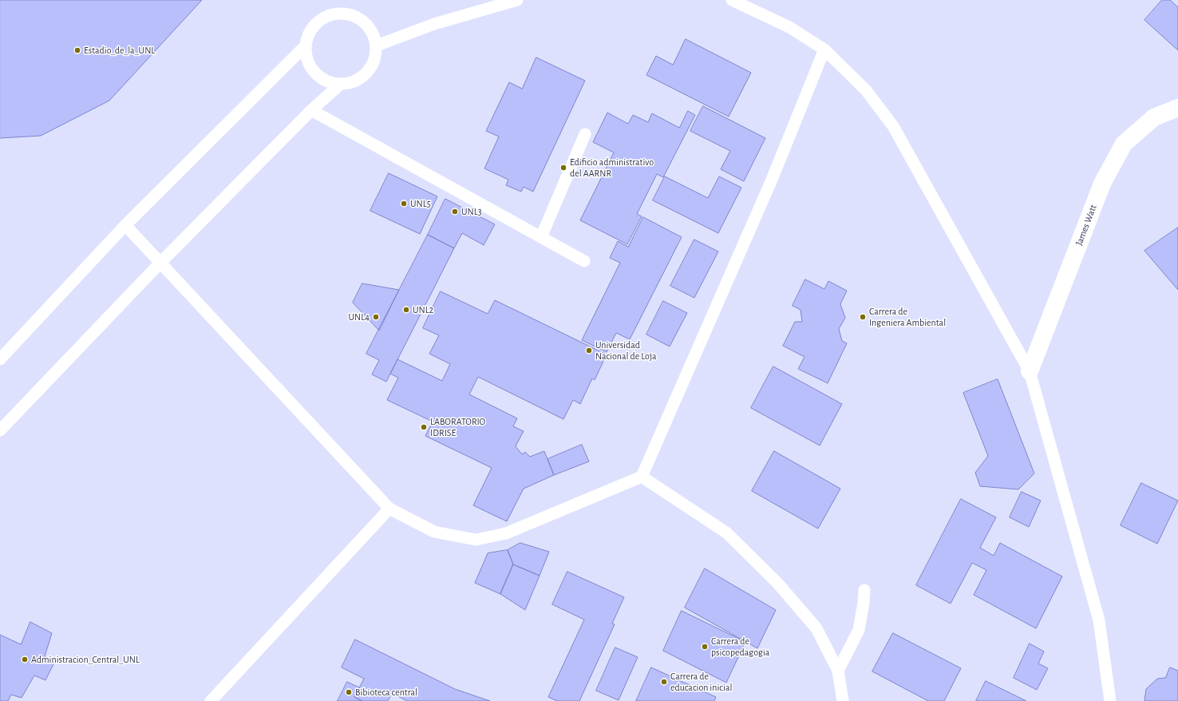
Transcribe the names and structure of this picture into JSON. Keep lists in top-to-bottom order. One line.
{"streets":{"street":["James Watt"]},"places":["Estadio_de_la_UNL","Edificio administrativo del AARNR","UNL5","UNL3","UNL2","UNL4","Carrera de Ingeniera Ambiental","Universidad Nacional de Loja","LABORATORIO IDRISE","Carrera de psicopedagogia","Administracion_Central_UNL","Carrera de educacion inicial","Bibioteca central"]}
